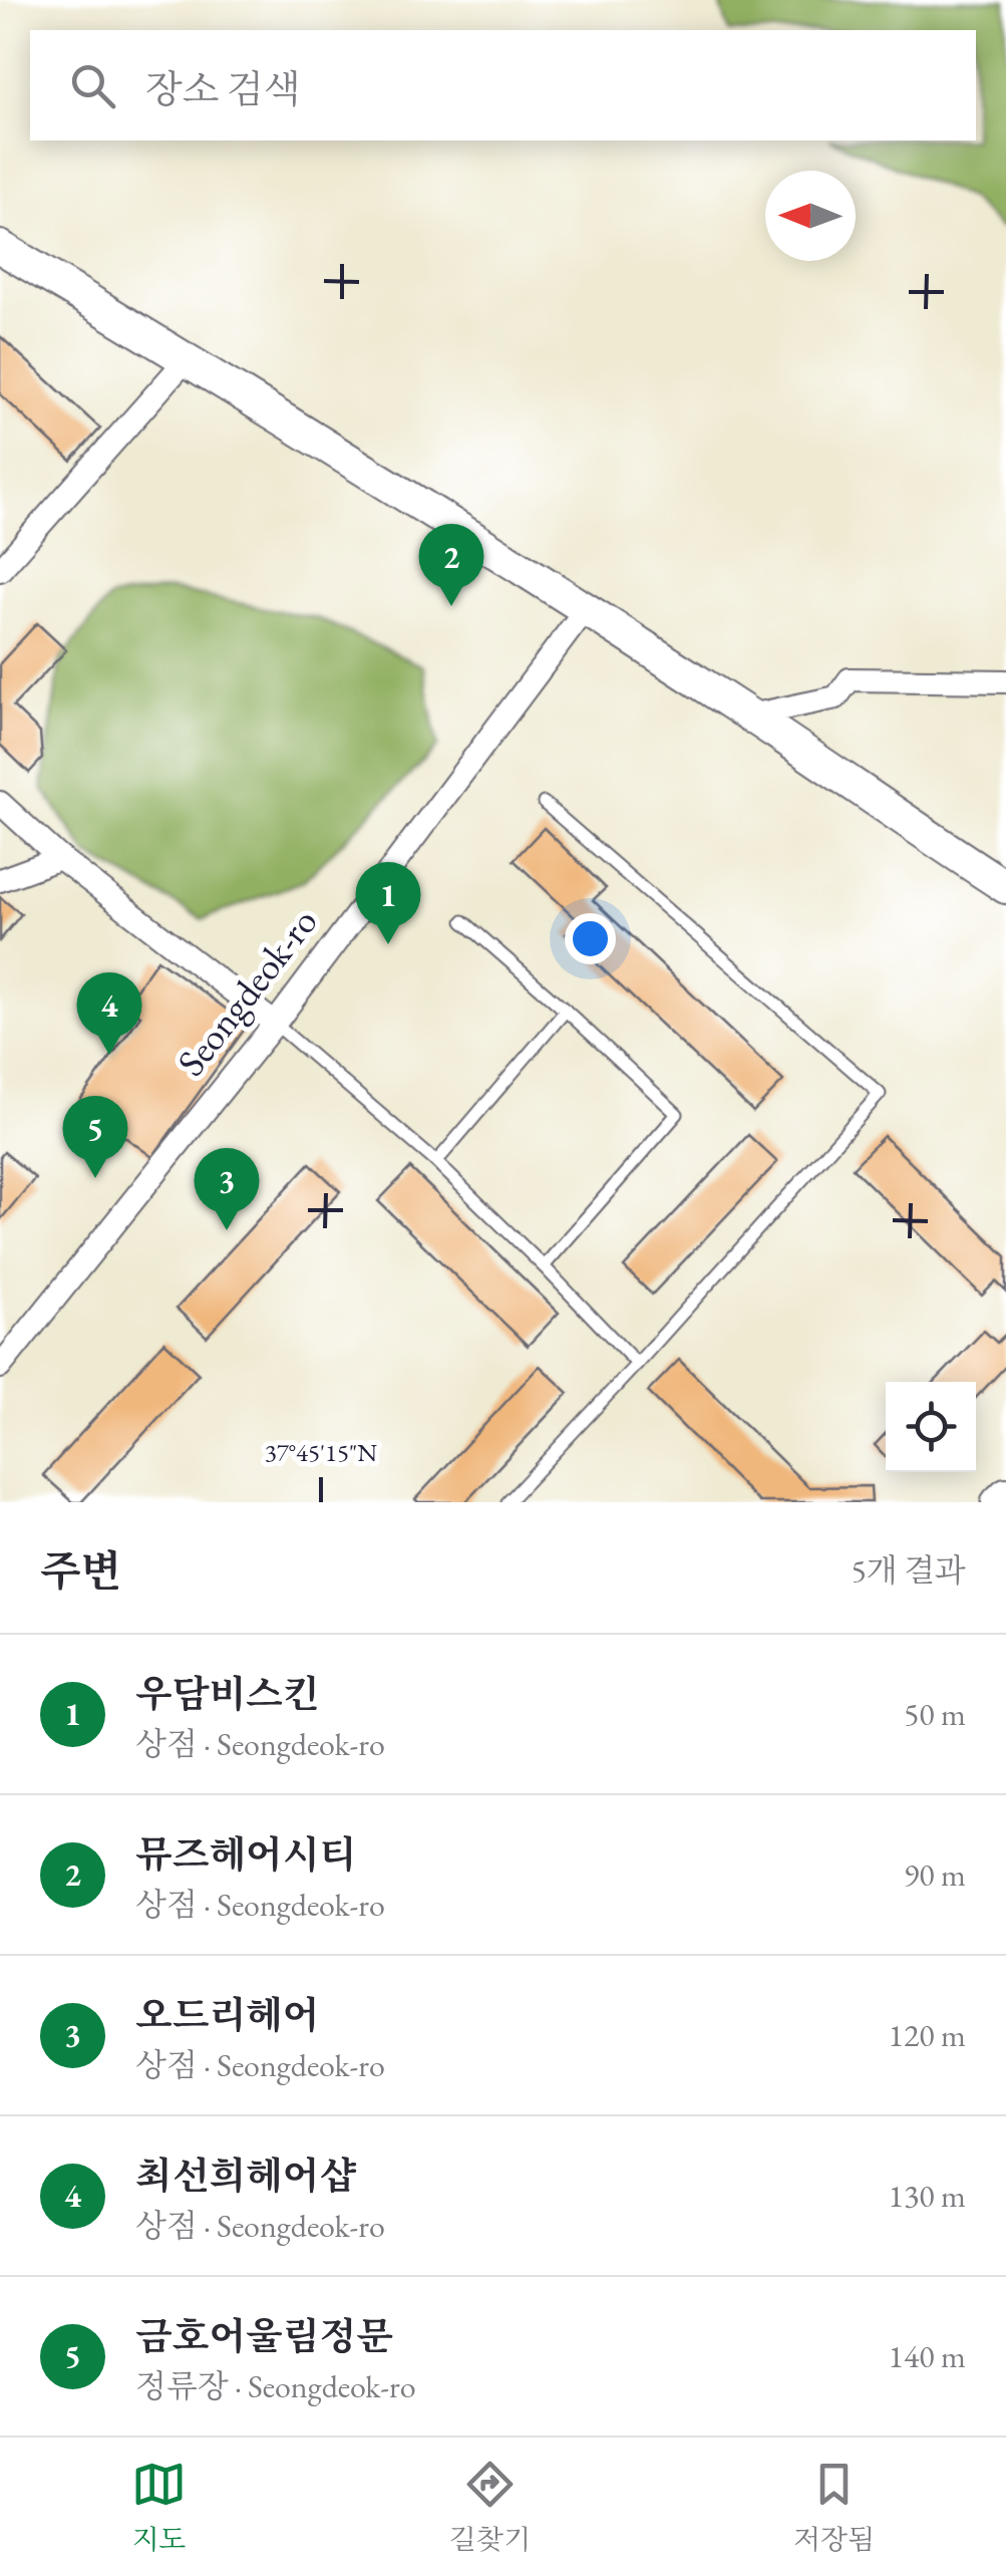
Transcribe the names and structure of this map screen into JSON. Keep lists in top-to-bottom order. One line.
{"streets":{"street":["Seongdeok-ro"]},"north":"left","page":{"search":"장소 검색","pins":["2","1","4","5","3"],"heading":["주변","5개 결과"],"list":[{"mark":"1","name":"우담비스킨","note":"상점 · Seongdeok-ro","value":"50 m"},{"mark":"2","name":"뮤즈헤어시티","note":"상점 · Seongdeok-ro","value":"90 m"},{"mark":"3","name":"오드리헤어","note":"상점 · Seongdeok-ro","value":"120 m"},{"mark":"4","name":"최선희헤어샵","note":"상점 · Seongdeok-ro","value":"130 m"},{"mark":"5","name":"금호어울림정문","note":"정류장 · Seongdeok-ro","value":"140 m"}],"nav":["지도","길찾기","저장됨"]},"coordinates":["37°45'15\"N"]}
